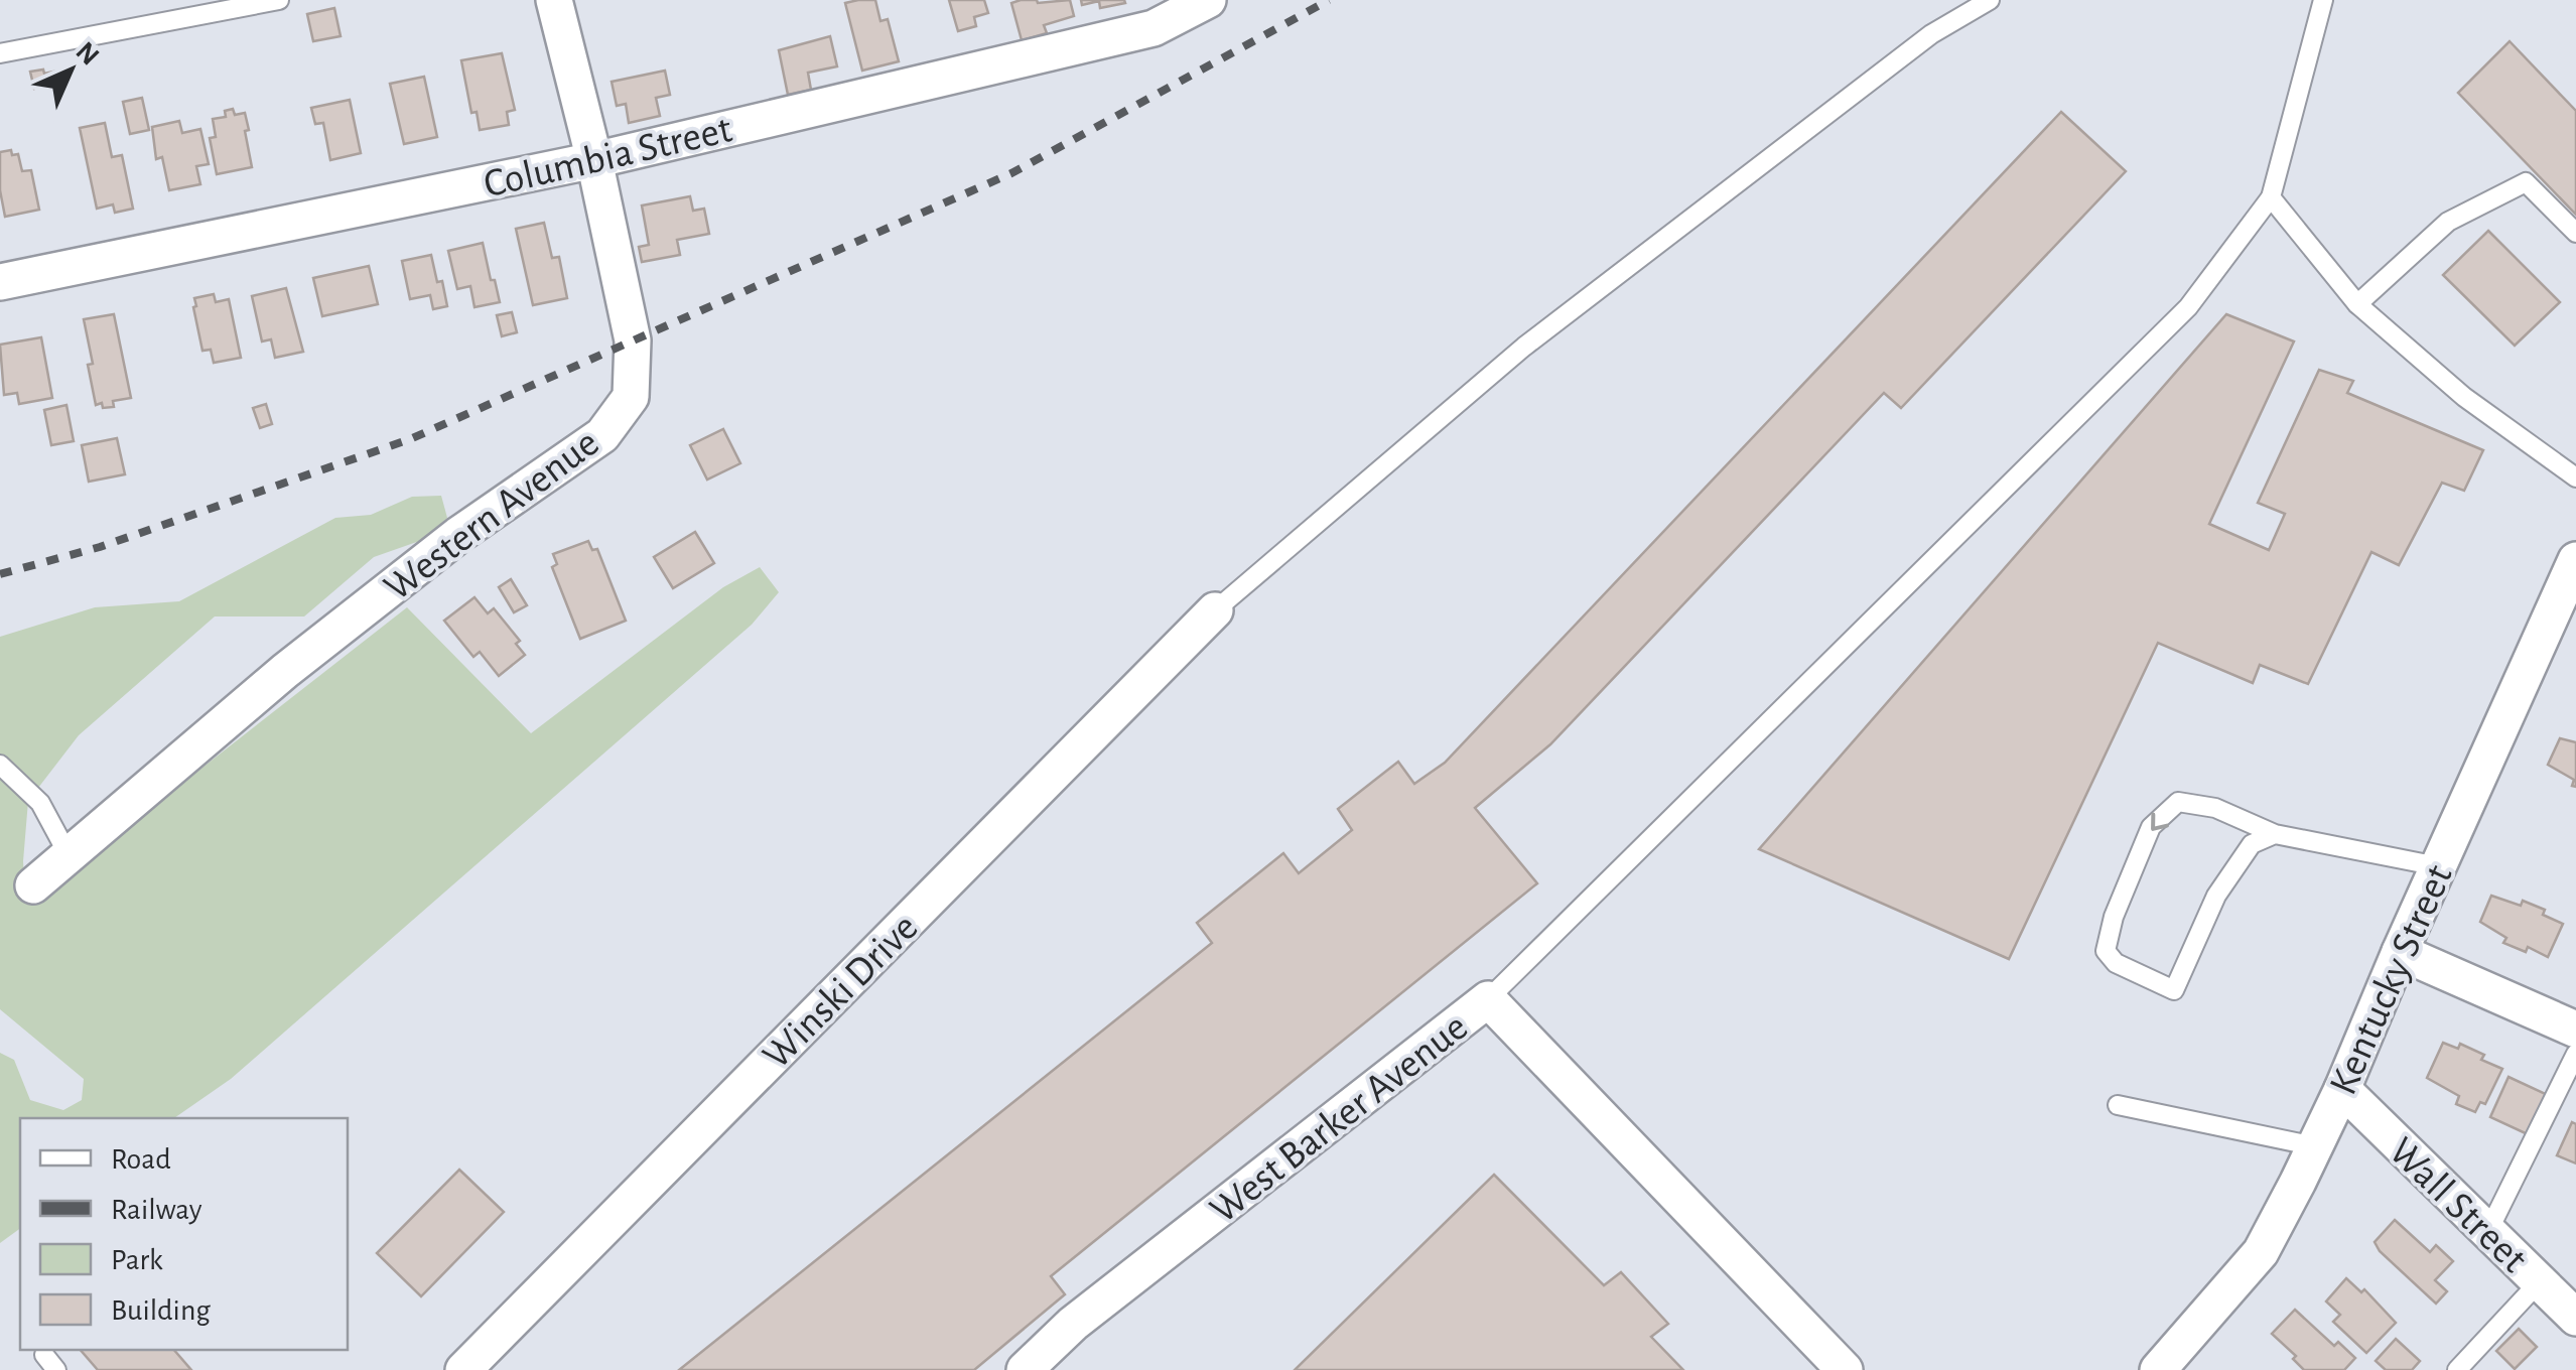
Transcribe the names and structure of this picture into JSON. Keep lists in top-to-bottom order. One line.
{"streets":{"street":["Columbia Street","Western Avenue","Kentucky Street","Winski Drive","West Barker Avenue","Wall Street"]},"crossings":[["Columbia Street","Western Avenue"],["Kentucky Street","Wall Street"]],"legend":["Road","Railway","Park","Building"],"north":"top right"}
